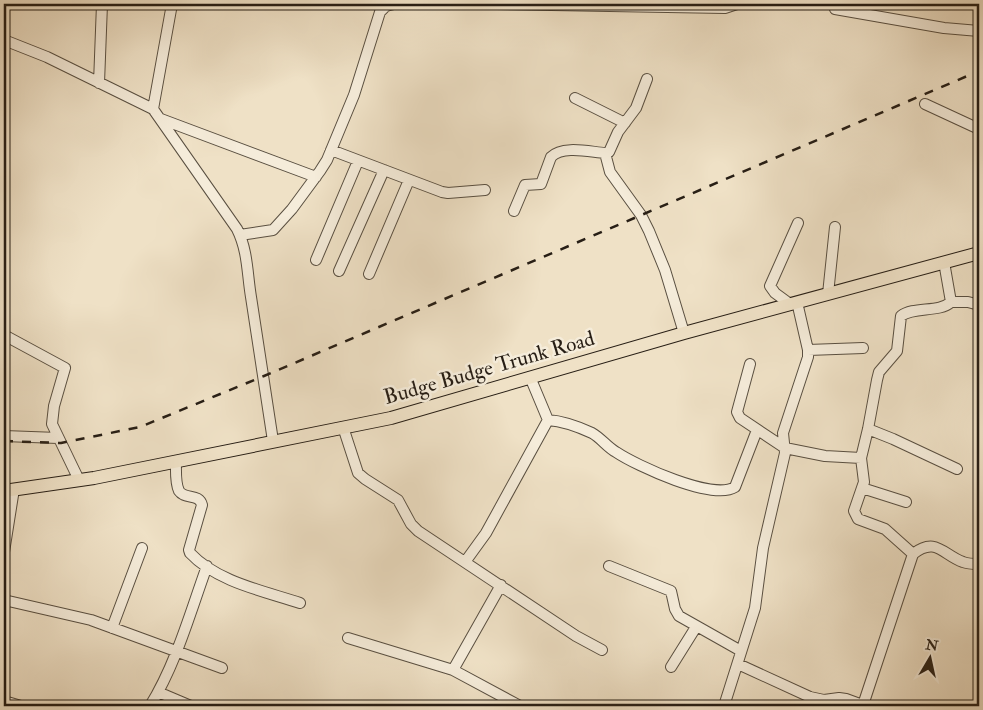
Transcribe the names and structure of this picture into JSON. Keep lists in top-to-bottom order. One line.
{"streets":{"main road":["Budge Budge Trunk Road"]},"north":"top"}
